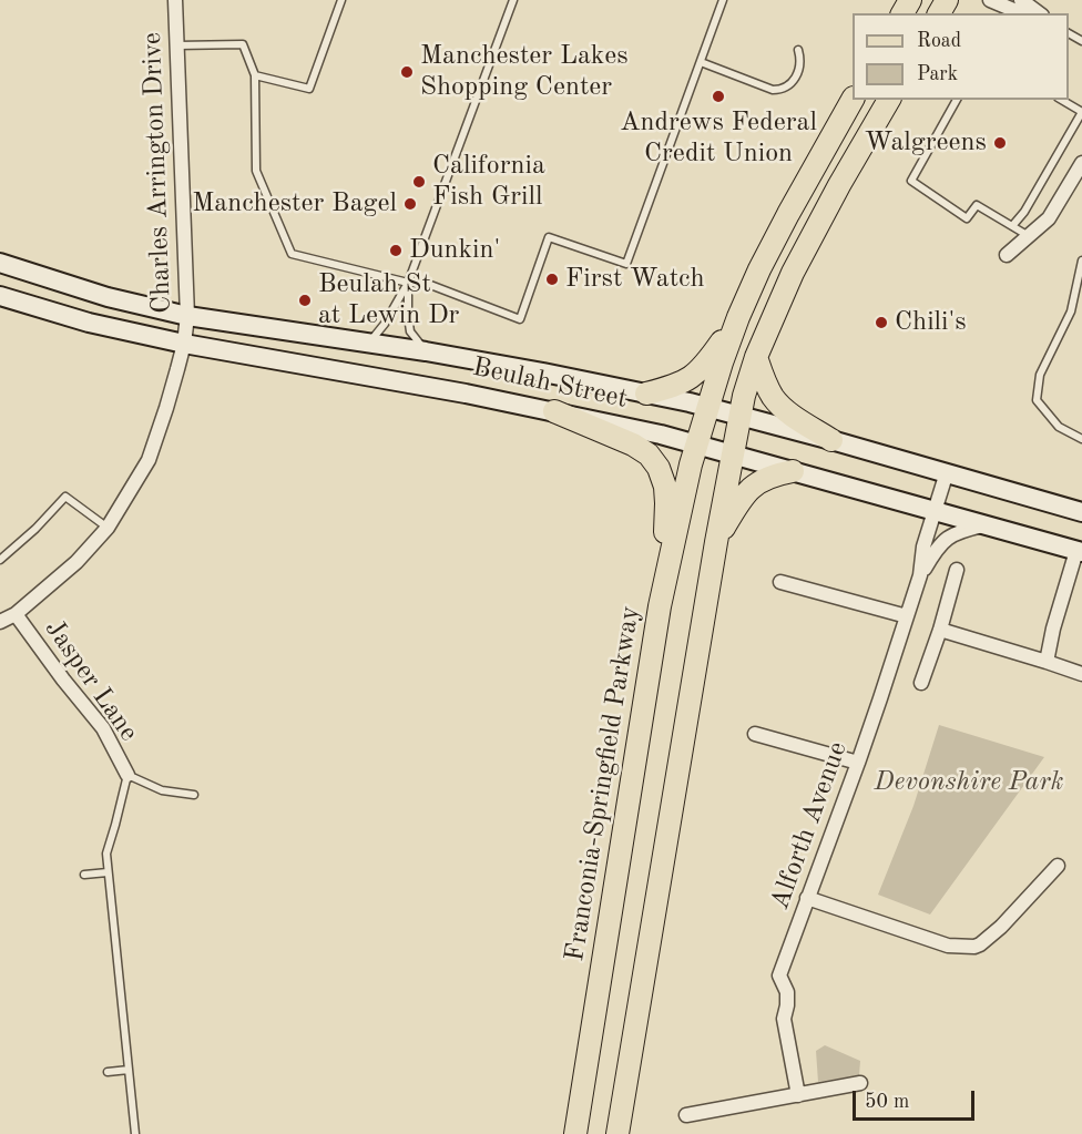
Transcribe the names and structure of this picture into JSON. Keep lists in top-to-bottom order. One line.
{"streets":{"main road":["Beulah Street","Franconia-Springfield Parkway"],"street":["Charles Arrington Drive","Jasper Lane","Alforth Avenue"]},"crossings":[["Charles Arrington Drive","Beulah Street"],["Charles Arrington Drive","Jasper Lane"],["Beulah Street","Franconia-Springfield Parkway"],["Beulah Street","Alforth Avenue"]],"parks":["Devonshire Park"],"places":["Manchester Lakes Shopping Center","Andrews Federal Credit Union","Walgreens","California Fish Grill","Manchester Bagel","Dunkin'","First Watch","Beulah St at Lewin Dr","Chili's"],"legend":["Road","Park"],"scale_bar":"50 m"}
